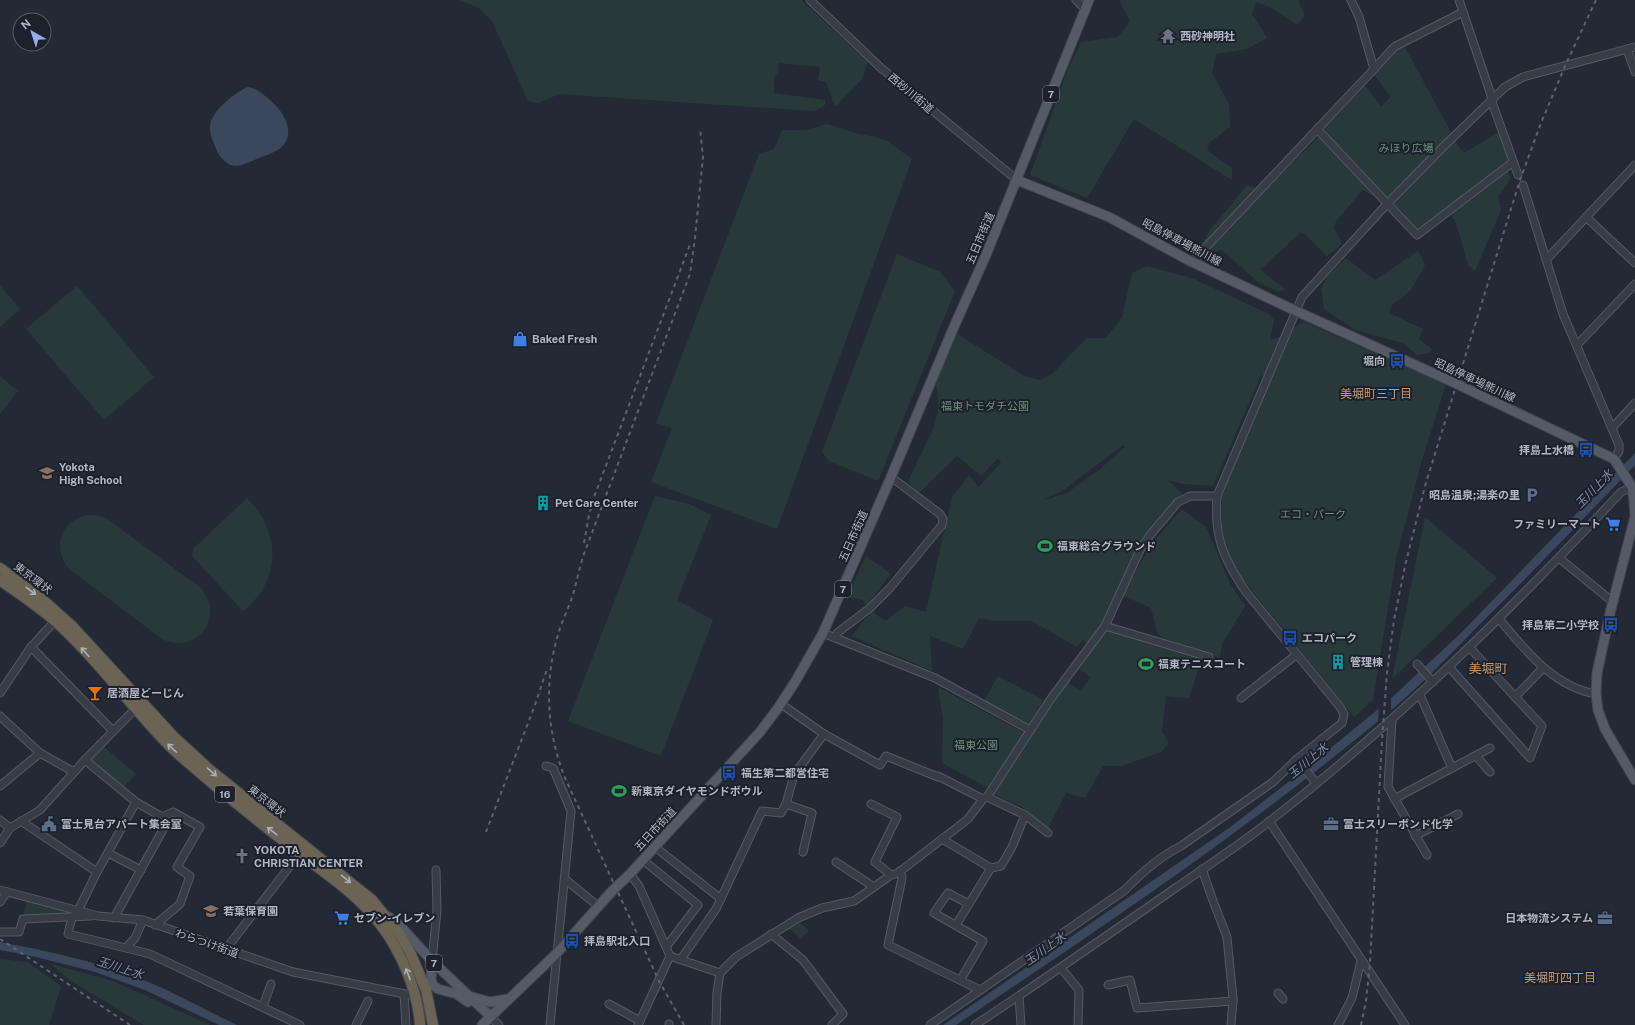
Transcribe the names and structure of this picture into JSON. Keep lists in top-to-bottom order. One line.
{"streets":{"highway":["東京環状","16"],"main road":["7","五日市街道","昭島停車場熊川線"],"street":["西砂川街道","わらつけ街道"]},"crossings":[["西砂川街道","五日市街道"],["西砂川街道","昭島停車場熊川線"],["7","五日市街道"],["7","東京環状"],["五日市街道","昭島停車場熊川線"],["東京環状","わらつけ街道"]],"districts":["美堀町三丁目","美堀町","美堀町四丁目"],"water":["玉川上水"],"parks":["みほり広場","福東トモダチ公園","エコ・パーク","福東公園"],"places":{"temple":["西砂神明社"],"shop":["Baked Fresh"],"bus stop":["堀向","拝島上水橋","拝島第二小学校","エコパーク","福生第二都営住宅","拝島駅北入口"],"school or university":["Yokota High School","若葉保育園"],"parking":["昭島温泉;湯楽の里"],"building":["Pet Care Center","管理棟"],"supermarket":["ファミリーマート","セブン-イレブン"],"sports":["福東総合グラウンド","福東テニスコート","新東京ダイヤモンドボウル"],"bar":["居酒屋どーじん"],"public building":["富士見台アパート集会室"],"office":["富士スリーボンド化学","日本物流システム"],"church":["YOKOTA CHRISTIAN CENTER"]},"north":"top left"}
